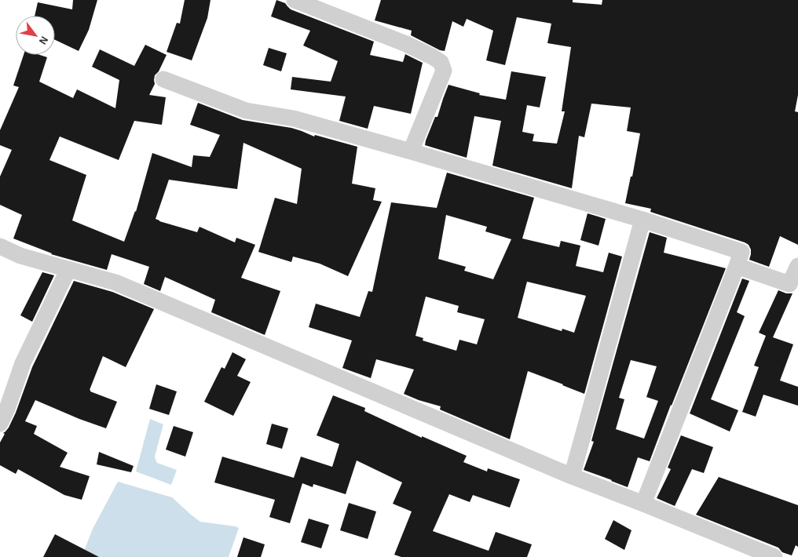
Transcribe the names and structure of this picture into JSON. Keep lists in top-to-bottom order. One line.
{"north":"bottom right"}
